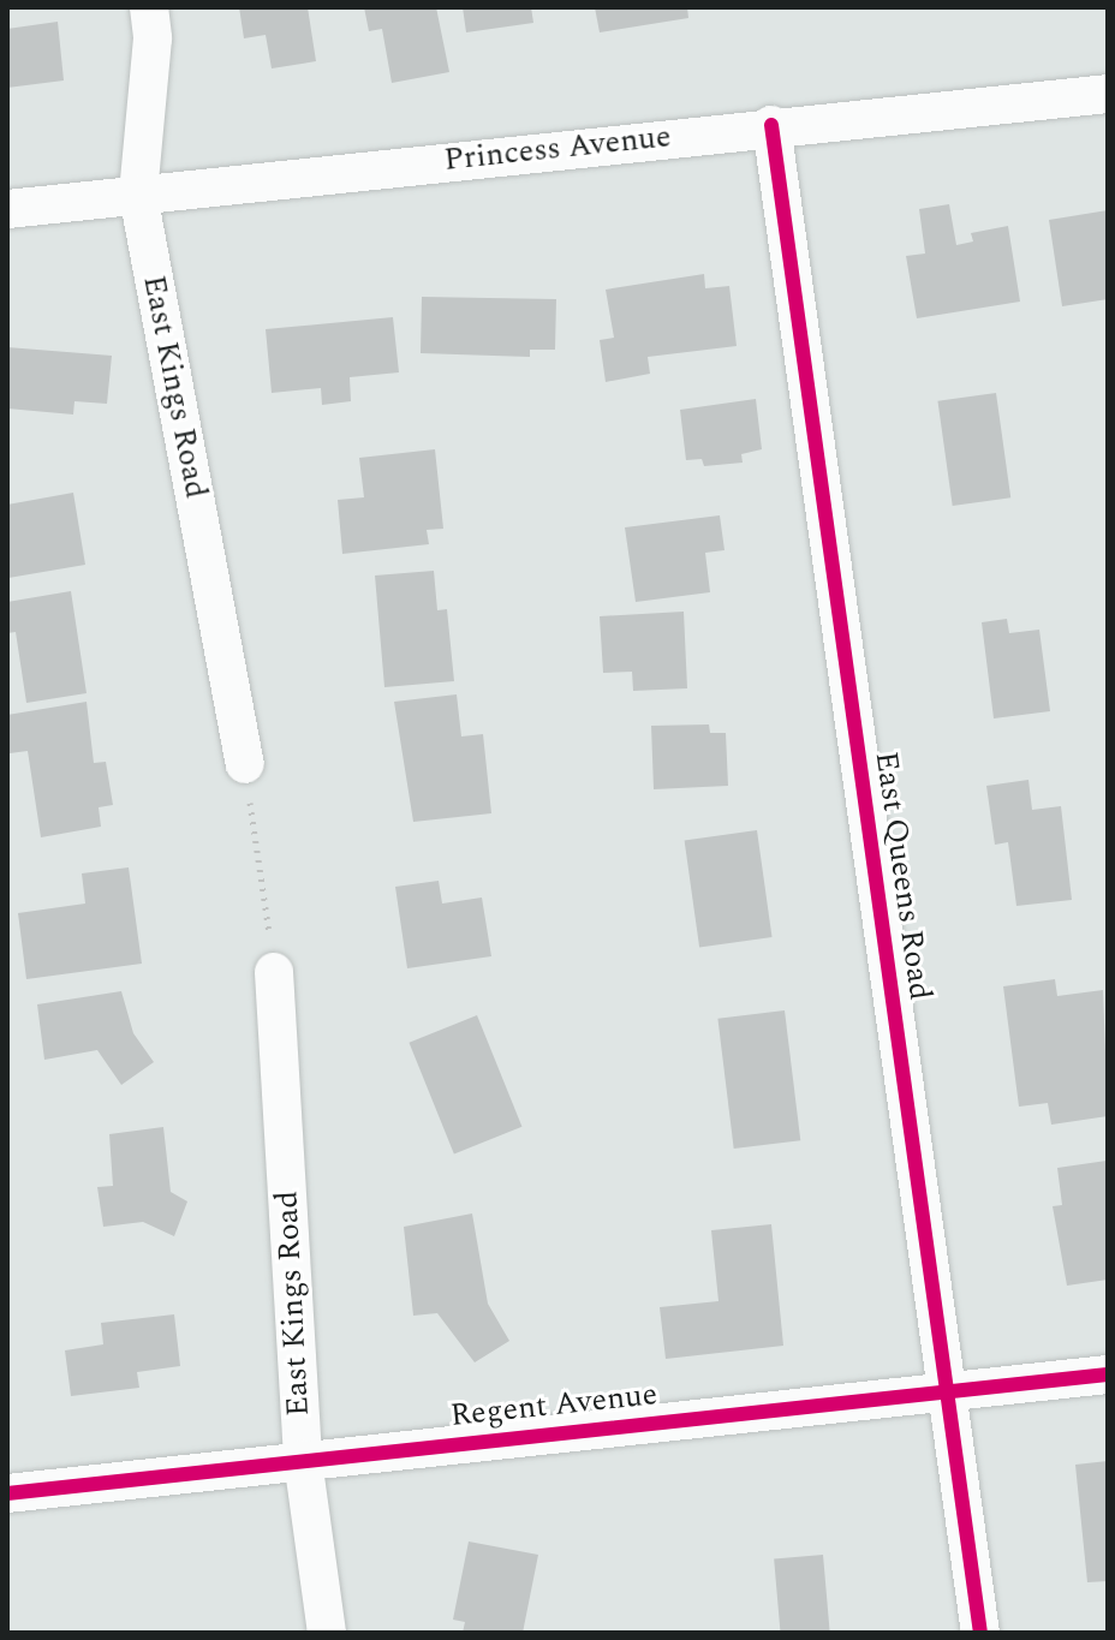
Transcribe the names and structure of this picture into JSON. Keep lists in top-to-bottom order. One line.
{"streets":{"street":["Princess Avenue","East Kings Road","East Queens Road","Regent Avenue"]},"crossings":[["Princess Avenue","East Kings Road"],["Princess Avenue","East Queens Road"],["East Kings Road","Regent Avenue"],["East Queens Road","Regent Avenue"]]}
